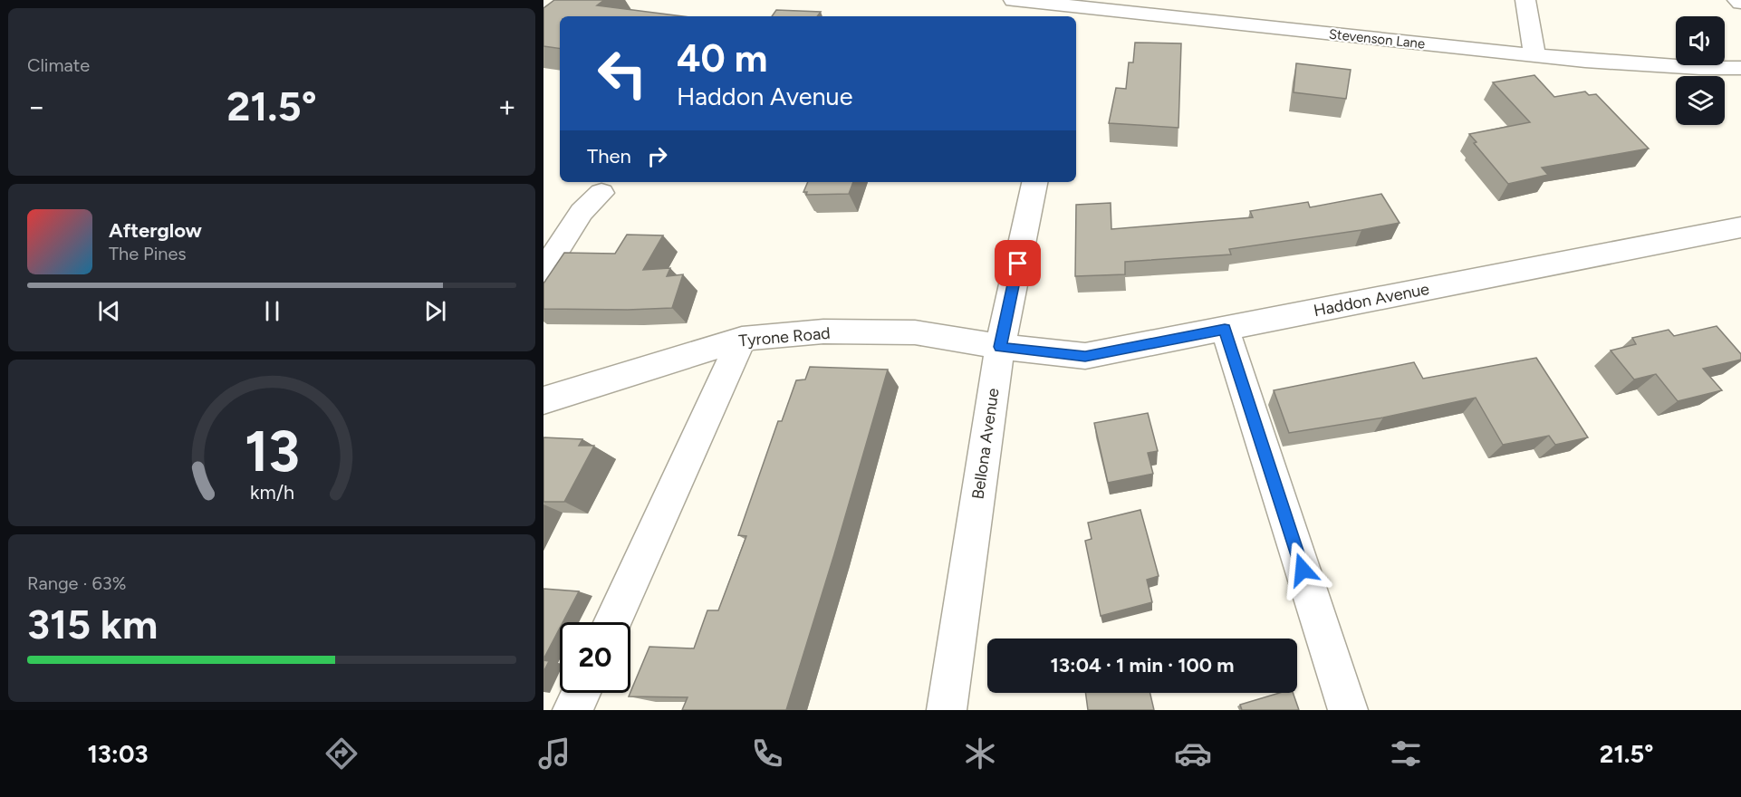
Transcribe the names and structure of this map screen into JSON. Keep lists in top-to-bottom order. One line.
{"streets":{"street":["Stevenson Lane","Haddon Avenue","Tyrone Road","Bellona Avenue"]},"crossings":[["Haddon Avenue","Tyrone Road"],["Haddon Avenue","Bellona Avenue"],["Tyrone Road","Bellona Avenue"]],"page":{"tile":["Climate",["Range · 63%","315 km"]],"turn":["40 m","Haddon Avenue"],"heat":["−","21.5°","+"],"then":"Then","song":["Afterglow","The Pines"],"limit":"20","trip":"13:04 · 1 min · 100 m","tabs":["13:03","21.5°"],"gauge":["13","km/h"]}}
